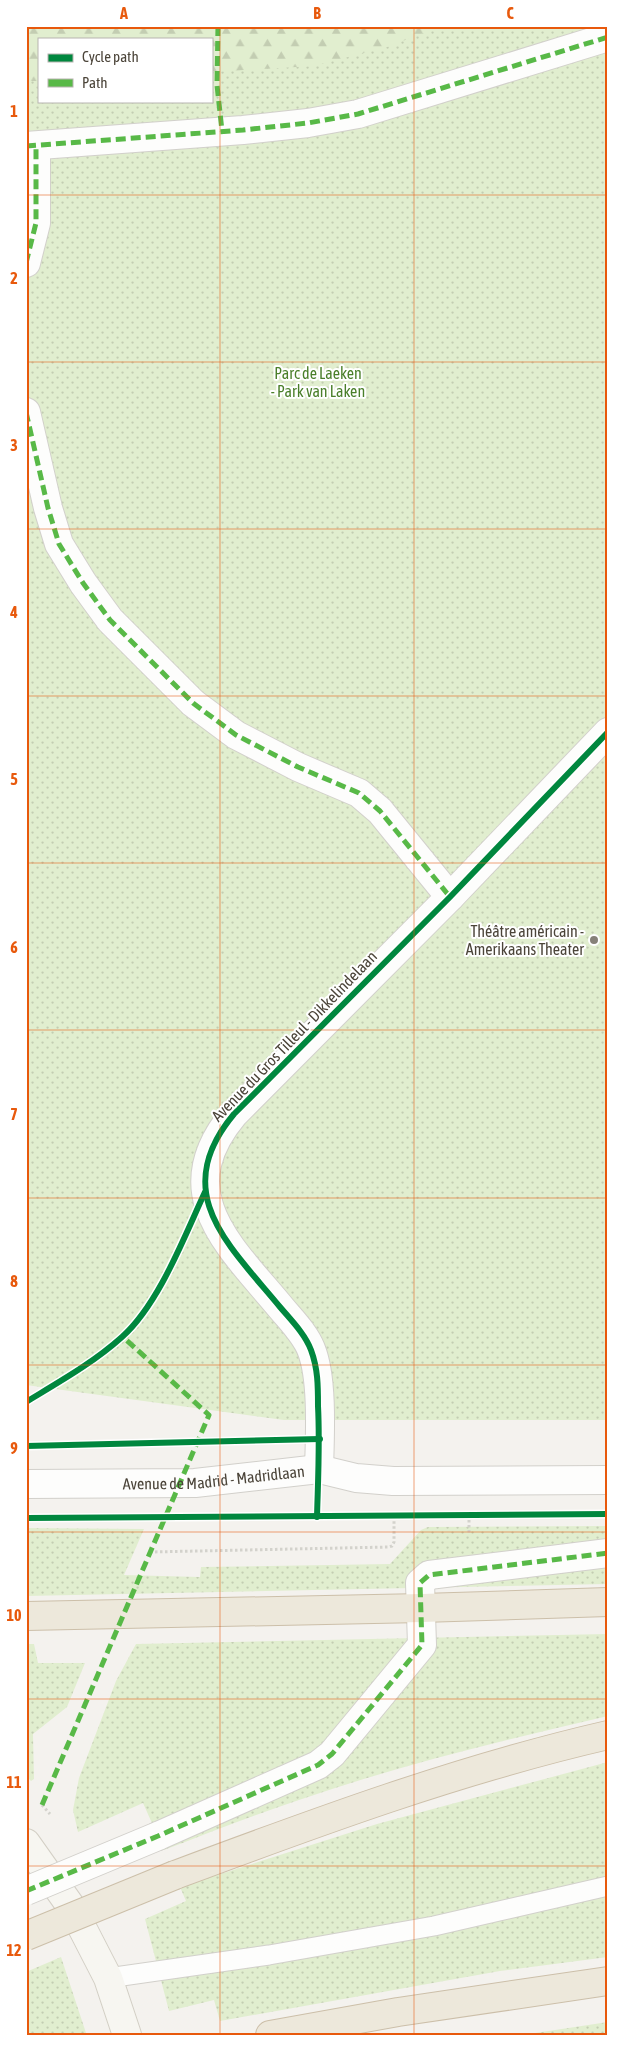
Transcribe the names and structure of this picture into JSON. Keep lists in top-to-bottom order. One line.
{"streets":{"street":["Avenue du Gros Tilleul - Dikkelindelaan","Avenue de Madrid - Madridlaan"]},"crossings":[["Avenue du Gros Tilleul - Dikkelindelaan","Avenue de Madrid - Madridlaan"]],"parks":["Parc de Laeken - Park van Laken"],"places":["Théâtre américain - Amerikaans Theater"],"legend":["Cycle path","Path"],"grid":{"columns":["A","B","C"],"rows":["1","2","3","4","5","6","7","8","9","10","11","12"]}}
